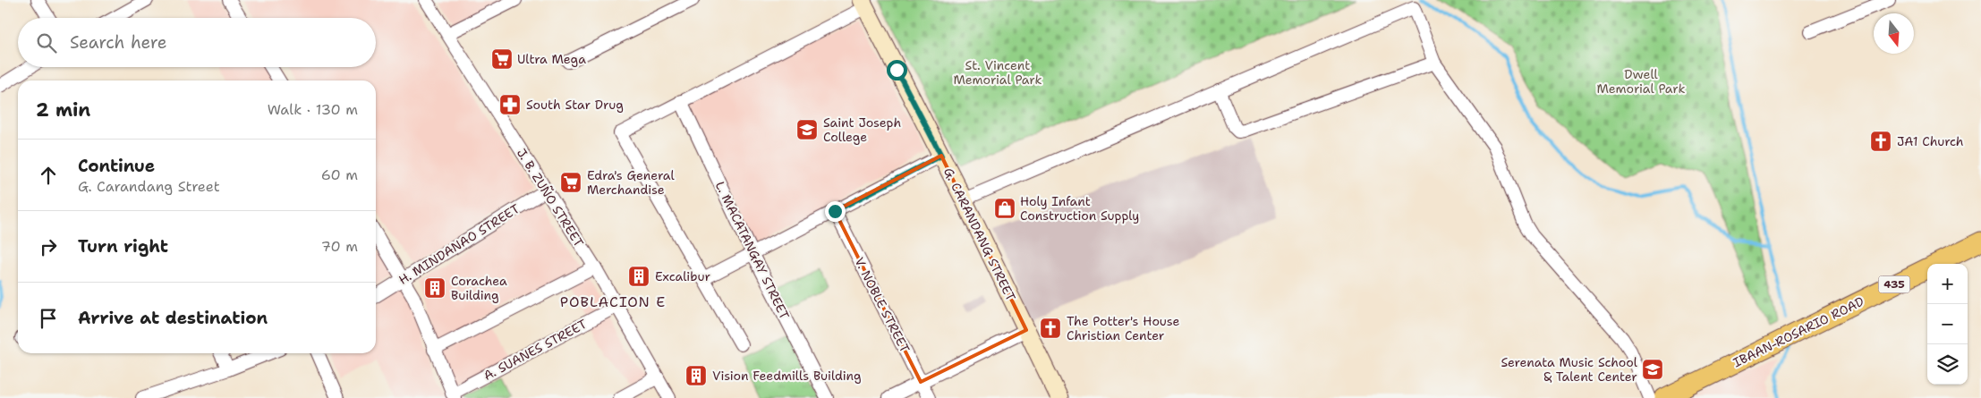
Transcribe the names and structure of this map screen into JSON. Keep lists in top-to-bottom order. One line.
{"streets":{"main road":["G. CARANDANG STREET","435","IBAAN-ROSARIO ROAD"],"street":["J. B. ZUÑO STREET","H. MINDANAO STREET","L. MACATANGAY STREET","V. NOBLE STREET","A. SUANES STREET"]},"crossings":[["J. B. ZUÑO STREET","H. MINDANAO STREET"],["J. B. ZUÑO STREET","A. SUANES STREET"]],"districts":["POBLACION E"],"parks":["St. Vincent Memorial Park","Dwell Memorial Park"],"places":{"supermarket":["Ultra Mega","Edra's General Merchandise"],"pharmacy":["South Star Drug"],"school or university":["Saint Joseph College","Serenata Music School & Talent Center"],"church":["JA1 Church","The Potter's House Christian Center"],"shop":["Holy Infant Construction Supply"],"building":["Excalibur","Corachea Building","Vision Feedmills Building"]},"north":"bottom","page":{"search":"Search here","heading":["2 min","Walk · 130 m"],"list":[["Continue","G. Carandang Street","60 m"],["Turn right","70 m"],"Arrive at destination"],"map_buttons":["+","−"]}}
